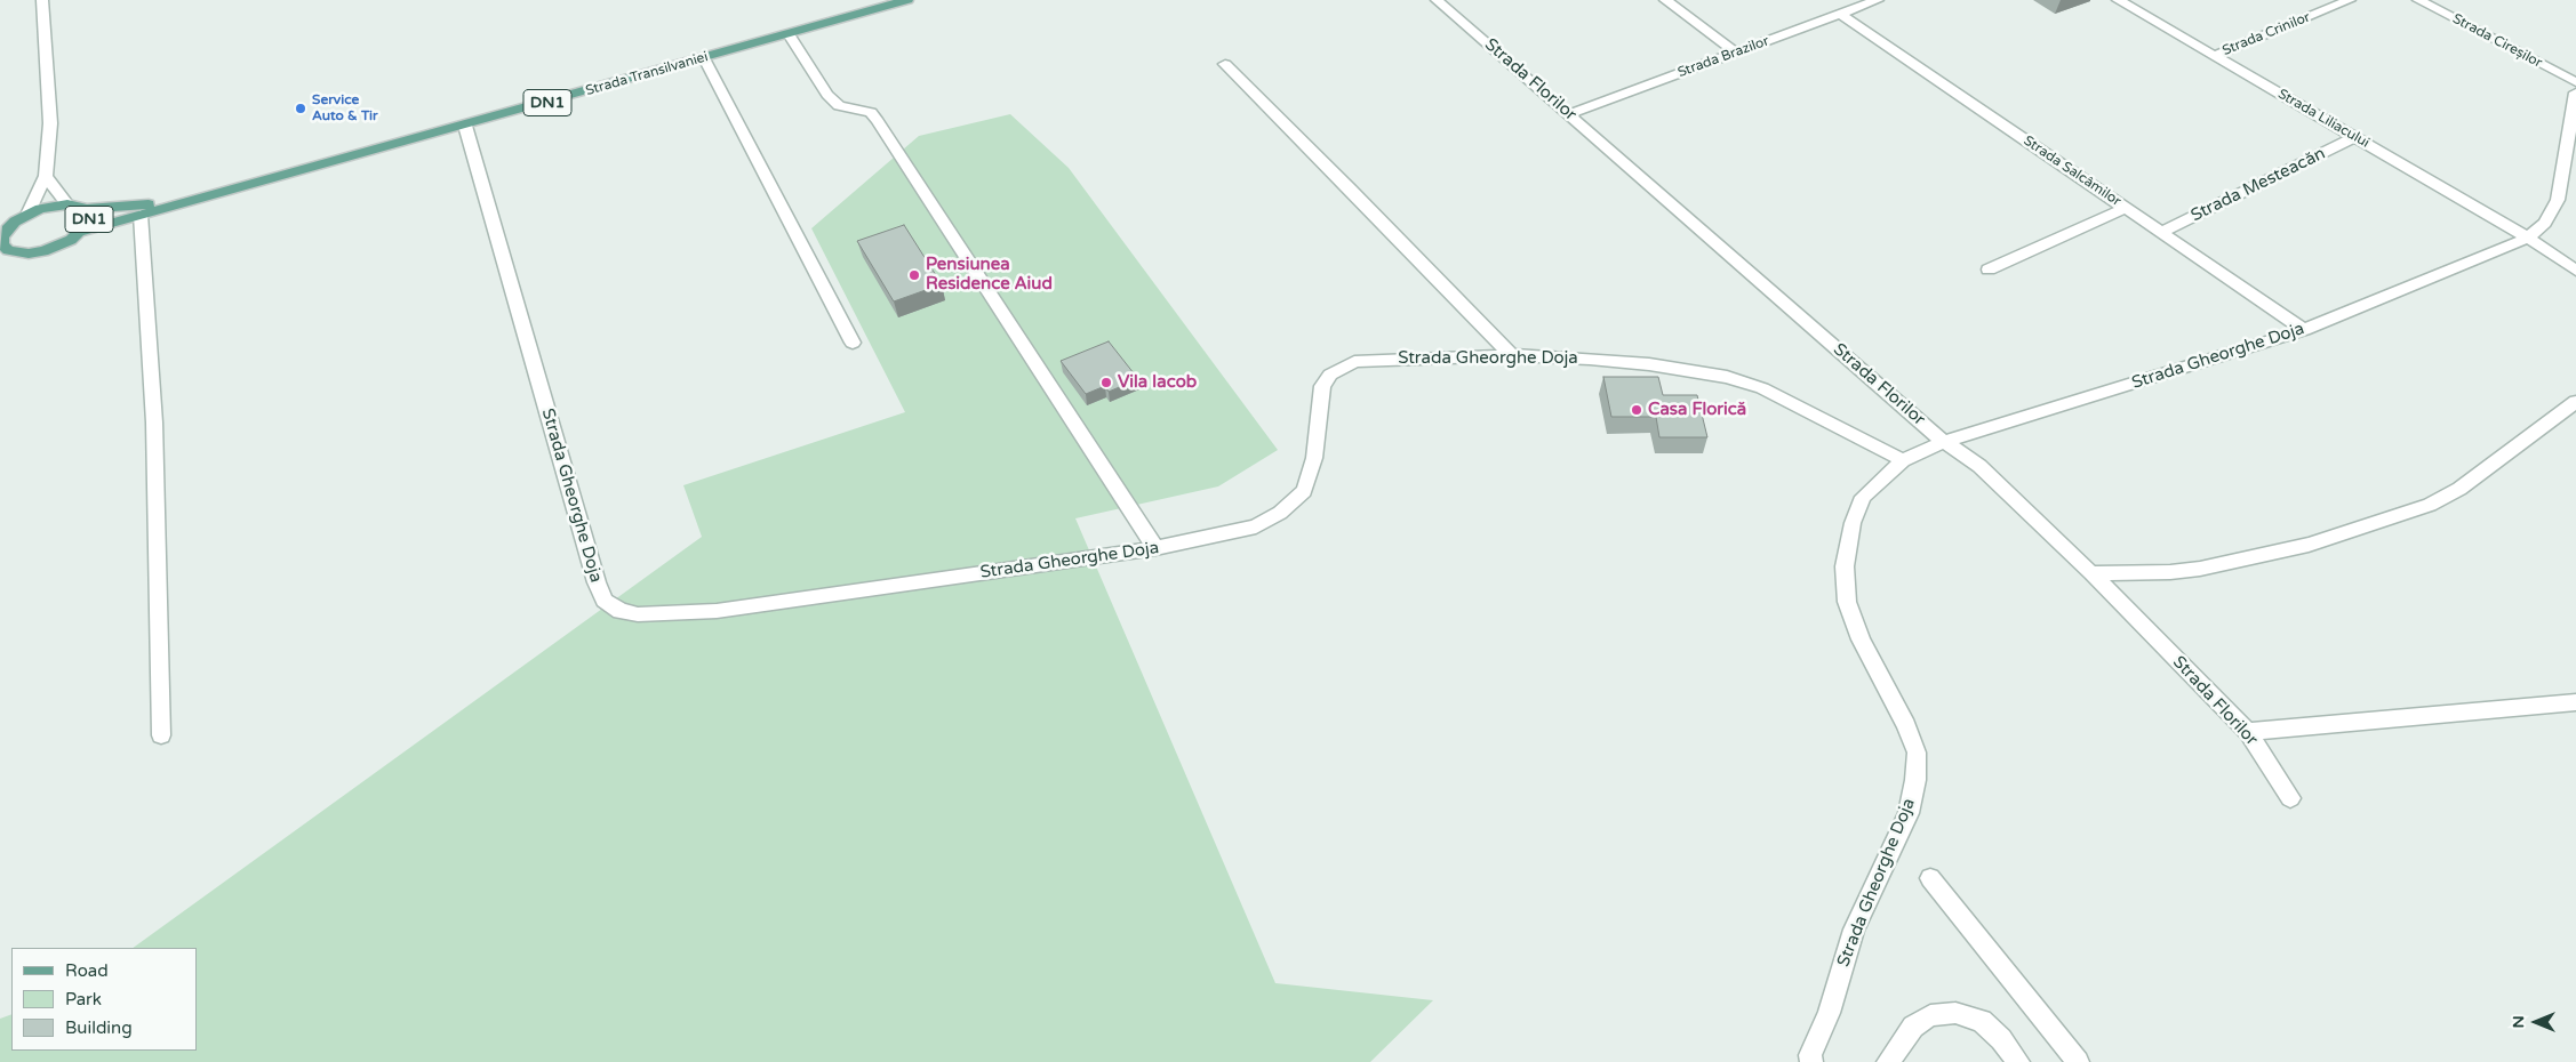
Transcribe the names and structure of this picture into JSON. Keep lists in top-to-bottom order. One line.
{"streets":{"main road":["Strada Transilvaniei","DN1"],"street":["Strada Crinilor","Strada Cireșilor","Strada Brazilor","Strada Florilor","Strada Liliacului","Strada Salcâmilor","Strada Mesteacăn","Strada Gheorghe Doja"]},"crossings":[["Strada Crinilor","Strada Liliacului"],["Strada Brazilor","Strada Florilor"],["Strada Brazilor","Strada Salcâmilor"],["Strada Transilvaniei","DN1"],["Strada Transilvaniei","Strada Gheorghe Doja"],["Strada Florilor","Strada Gheorghe Doja"],["Strada Liliacului","Strada Mesteacăn"],["Strada Liliacului","Strada Gheorghe Doja"],["Strada Salcâmilor","Strada Mesteacăn"],["Strada Salcâmilor","Strada Gheorghe Doja"]],"places":["Service Auto & Tir","Pensiunea Residence Aiud","Vila Iacob","Casa Florică"],"legend":["Road","Park","Building"],"north":"left"}
